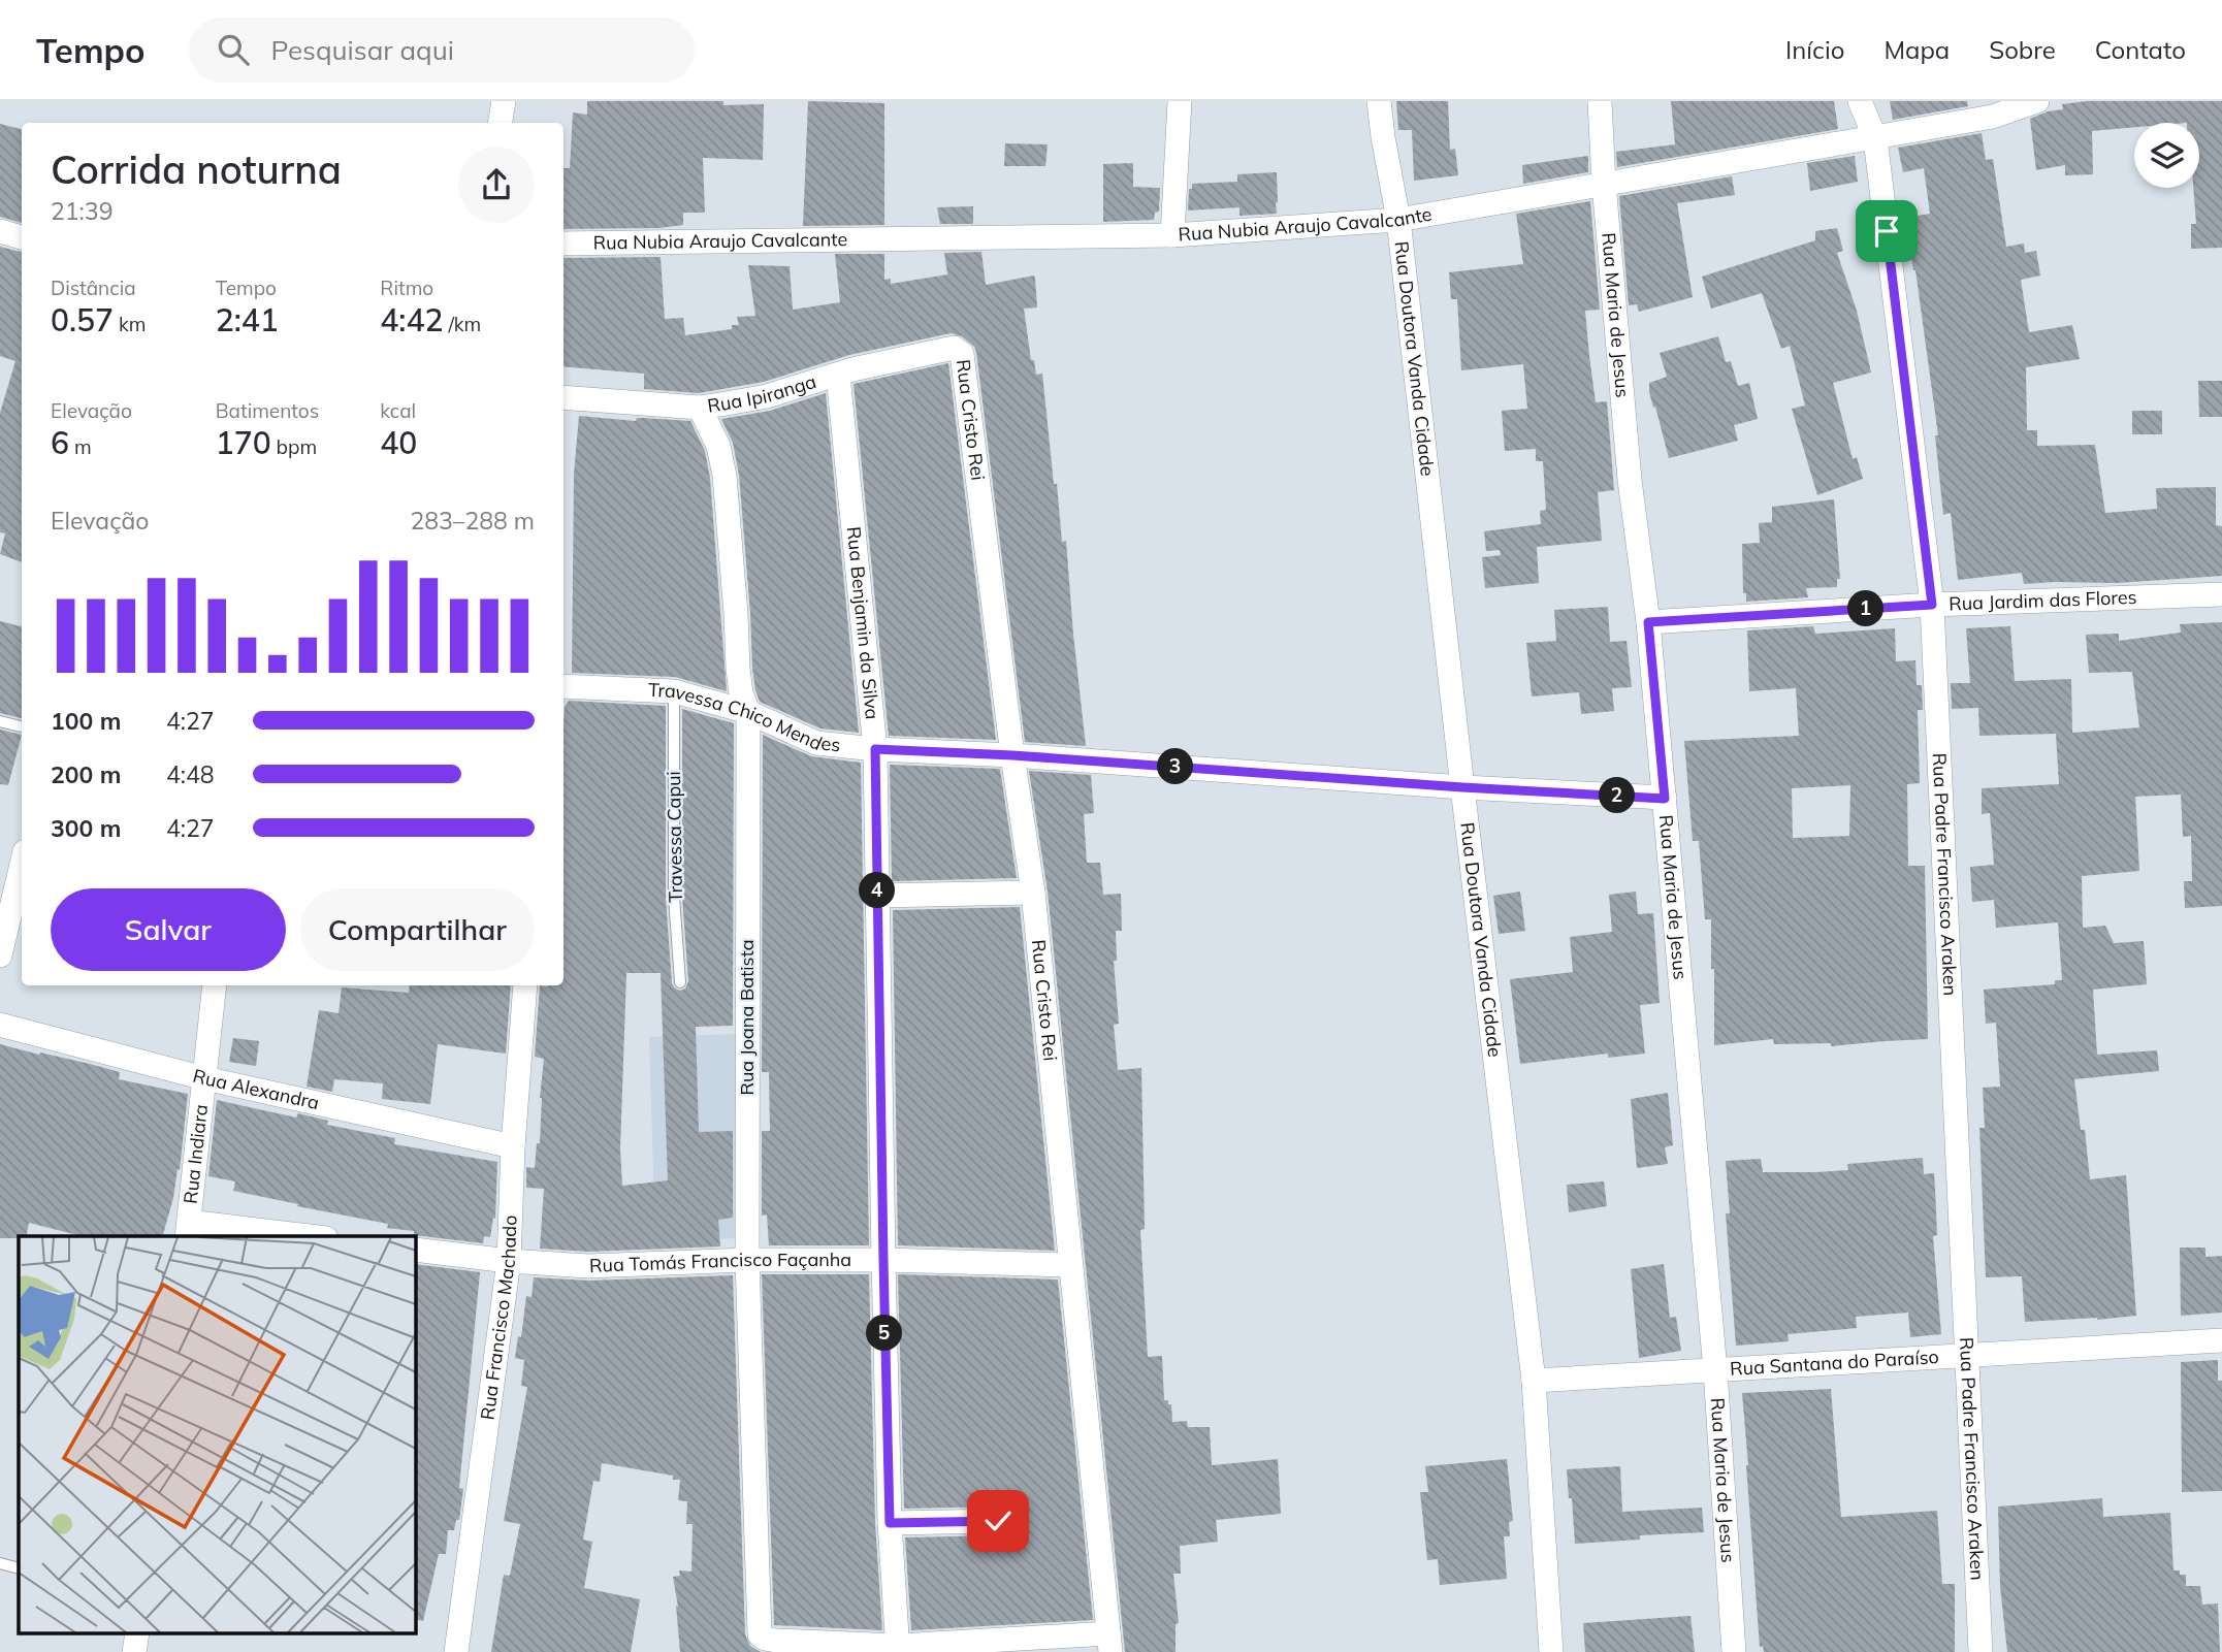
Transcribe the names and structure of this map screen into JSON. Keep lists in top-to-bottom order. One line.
{"streets":{"street":["Rua Nubia Araujo Cavalcante","Rua Maria de Jesus","Rua Doutora Vanda Cidade","Rua Ipiranga","Rua Cristo Rei","Rua Jardim das Flores","Rua Benjamin da Silva","Travessa Chico Mendes","Rua Padre Francisco Araken","Rua Joana Batista","Rua Alexandra","Rua Indiara","Rua Tomás Francisco Façanha","Rua Francisco Machado","Rua Santana do Paraíso"],"lane":["Travessa Capui"]},"crossings":[["Rua Nubia Araujo Cavalcante","Rua Maria de Jesus"],["Rua Nubia Araujo Cavalcante","Rua Doutora Vanda Cidade"],["Rua Nubia Araujo Cavalcante","Rua Padre Francisco Araken"],["Rua Maria de Jesus","Rua Jardim das Flores"],["Rua Maria de Jesus","Travessa Chico Mendes"],["Rua Maria de Jesus","Rua Santana do Paraíso"],["Rua Doutora Vanda Cidade","Travessa Chico Mendes"],["Rua Doutora Vanda Cidade","Rua Santana do Paraíso"],["Rua Ipiranga","Rua Cristo Rei"],["Rua Ipiranga","Rua Benjamin da Silva"],["Rua Ipiranga","Rua Joana Batista"],["Rua Cristo Rei","Travessa Chico Mendes"],["Rua Cristo Rei","Rua Tomás Francisco Façanha"],["Rua Jardim das Flores","Rua Padre Francisco Araken"],["Rua Benjamin da Silva","Travessa Chico Mendes"],["Rua Benjamin da Silva","Rua Tomás Francisco Façanha"],["Travessa Chico Mendes","Travessa Capui"],["Travessa Chico Mendes","Rua Joana Batista"],["Rua Padre Francisco Araken","Rua Santana do Paraíso"],["Rua Joana Batista","Rua Tomás Francisco Façanha"],["Rua Alexandra","Rua Indiara"],["Rua Alexandra","Rua Francisco Machado"],["Rua Tomás Francisco Façanha","Rua Francisco Machado"]],"page":{"header":"Tempo","search":"Pesquisar aqui","nav":["Início","Mapa","Sobre","Contato"],"heading":["Corrida noturna","21:39"],"stats":[["Distância","0.57 km"],["Tempo","2:41"],["Ritmo","4:42 /km"],["Elevação","6 m"],["Batimentos","170 bpm"],["kcal","40"]],"chart":["Elevação","283–288 m"],"pins":["1","3","2","4","5"],"list":[{"name":"100 m","note":"4:27"},{"name":"200 m","note":"4:48"},{"name":"300 m","note":"4:27"}],"buttons":["Salvar","Compartilhar"]}}
